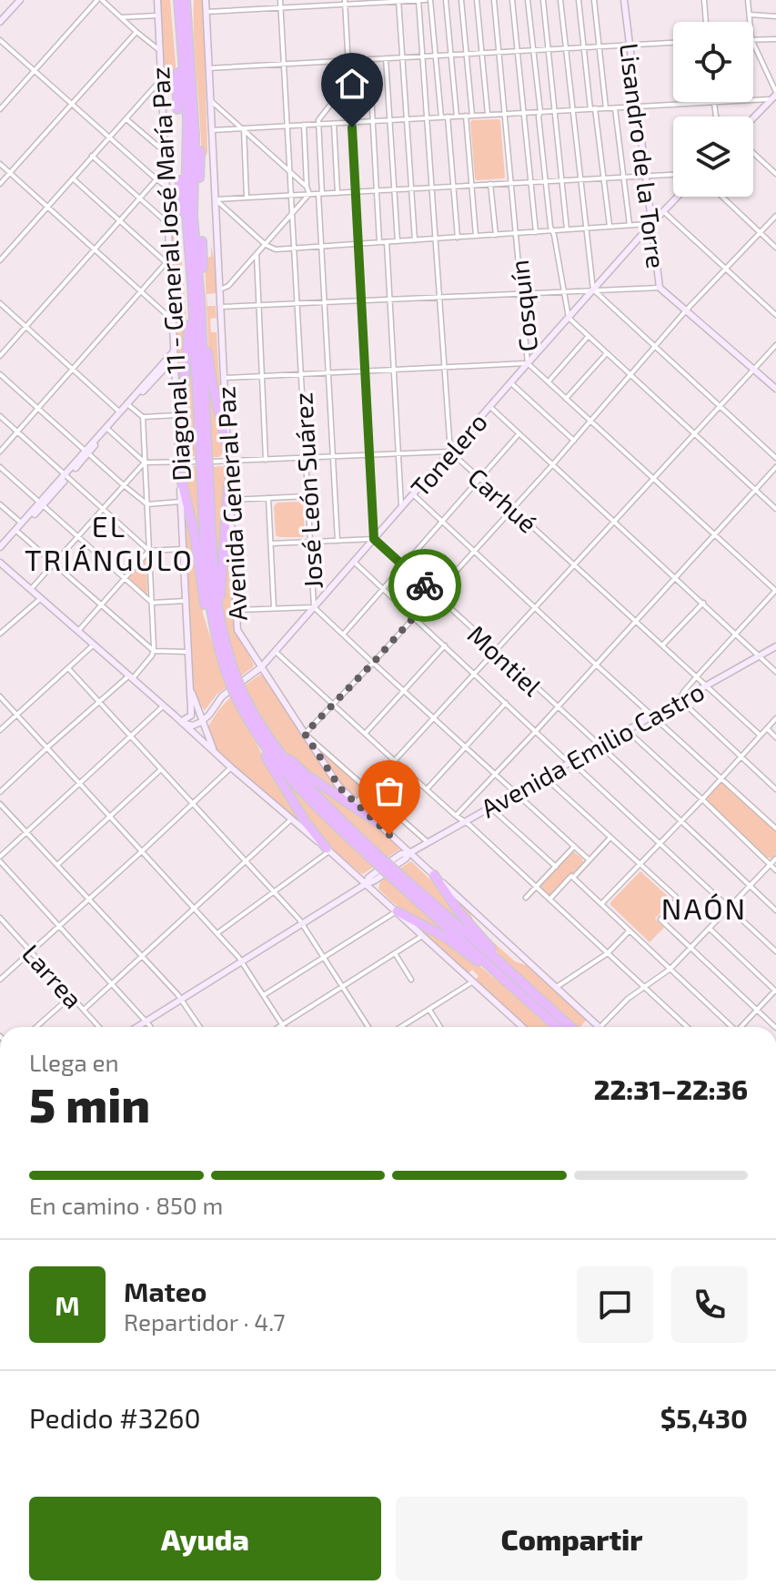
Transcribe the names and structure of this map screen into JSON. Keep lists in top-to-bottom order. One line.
{"streets":{"highway":["Avenida General Paz"],"street":["Lisandro de la Torre","Diagonal 11 - General José María Paz","Cosquín","Tonelero","José León Suárez","Carhué","Montiel","Avenida Emilio Castro","Larrea"]},"crossings":[["Lisandro de la Torre","Tonelero"],["Cosquín","Tonelero"],["Tonelero","José León Suárez"],["Tonelero","Carhué"],["Tonelero","Avenida General Paz"],["Tonelero","Montiel"],["José León Suárez","Avenida Emilio Castro"],["Carhué","Avenida Emilio Castro"],["Avenida General Paz","Avenida Emilio Castro"],["Montiel","Avenida Emilio Castro"]],"districts":["EL TRIÁNGULO","NAÓN"],"page":{"heading":["5 min","Llega en","22:31–22:36"],"panel":["Mateo","Repartidor · 4.7","Pedido #3260","$5,430"],"bar":"En camino · 850 m","round":"M","buttons":["Ayuda","Compartir"]}}
